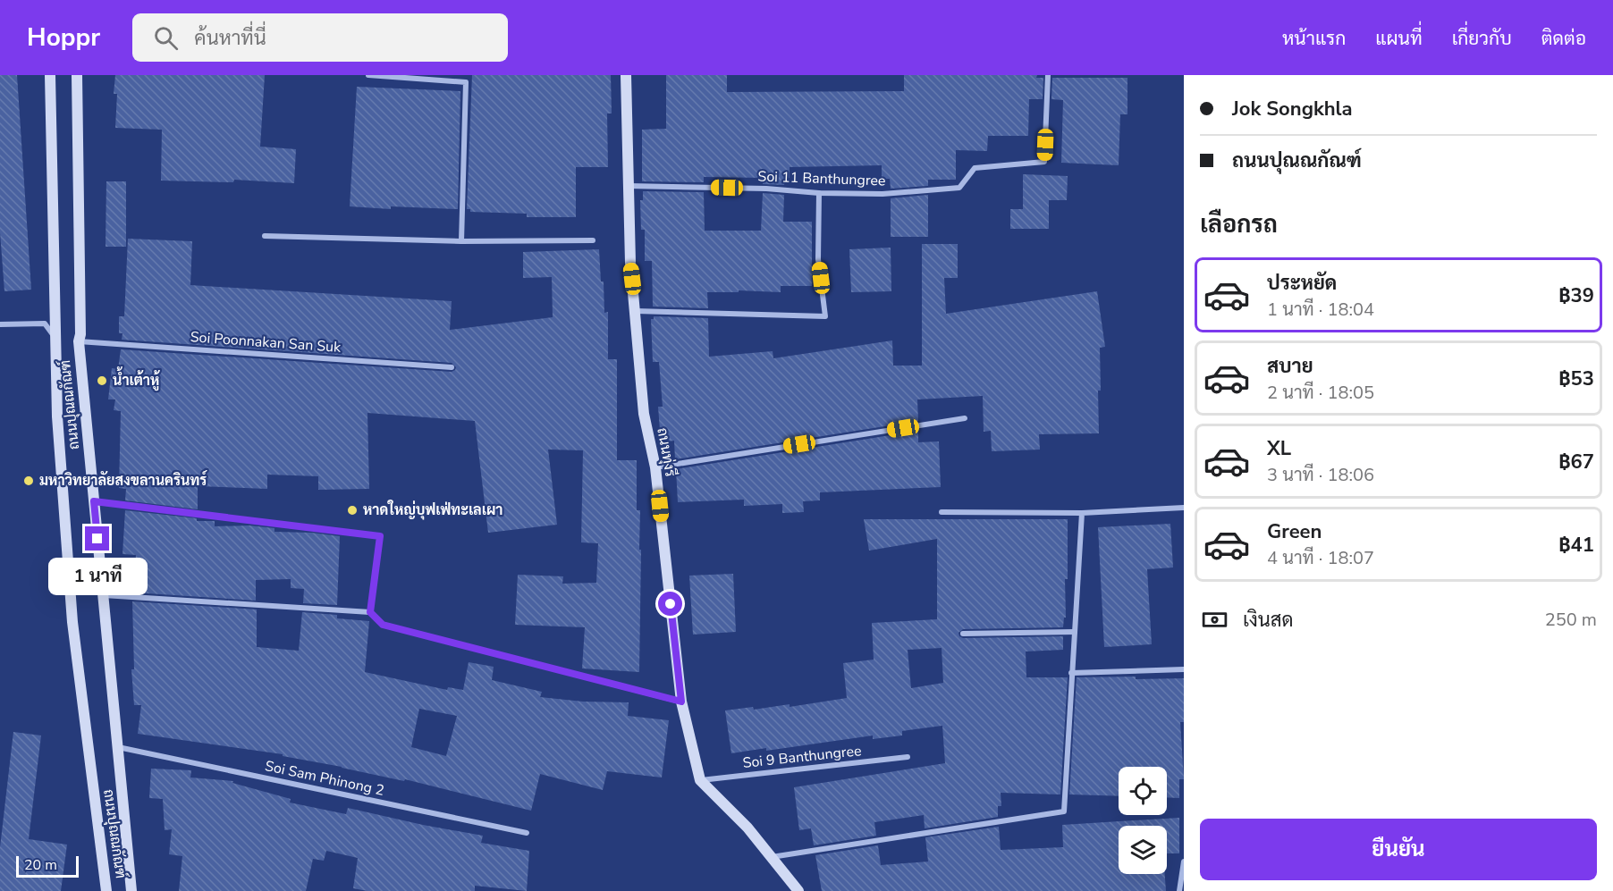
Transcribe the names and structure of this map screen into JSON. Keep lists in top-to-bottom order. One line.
{"streets":{"street":["Soi 11 Banthungree","Soi Poonnakan San Suk","ถนนปุณณกัณฑ์","ถนนทุ่งรี","Soi 9 Banthungree","Soi Sam Phinong 2"]},"crossings":[["Soi 11 Banthungree","ถนนทุ่งรี"],["Soi Poonnakan San Suk","ถนนปุณณกัณฑ์"],["ถนนปุณณกัณฑ์","Soi Sam Phinong 2"],["ถนนทุ่งรี","Soi 9 Banthungree"]],"places":["น้ำเต้าหู้","มหาวิทยาลัยสงขลานครินทร์","หาดใหญ่บุฟเฟ่ทะเลเผา"],"scale_bar":"20 m","page":{"header":"Hoppr","search":"ค้นหาที่นี่","nav":["หน้าแรก","แผนที่","เกี่ยวกับ","ติดต่อ"],"banner":["Jok Songkhla","ถนนปุณณกัณฑ์"],"heading":"เลือกรถ","list":[{"name":"ประหยัด","note":"1 นาที · 18:04","value":"฿39"},{"name":"สบาย","note":"2 นาที · 18:05","value":"฿53"},{"name":"XL","note":"3 นาที · 18:06","value":"฿67"},{"name":"Green","note":"4 นาที · 18:07","value":"฿41"}],"bubble":"1 นาที","pay":["เงินสด","250 m"],"buttons":"ยืนยัน","scale":"20 m"}}
